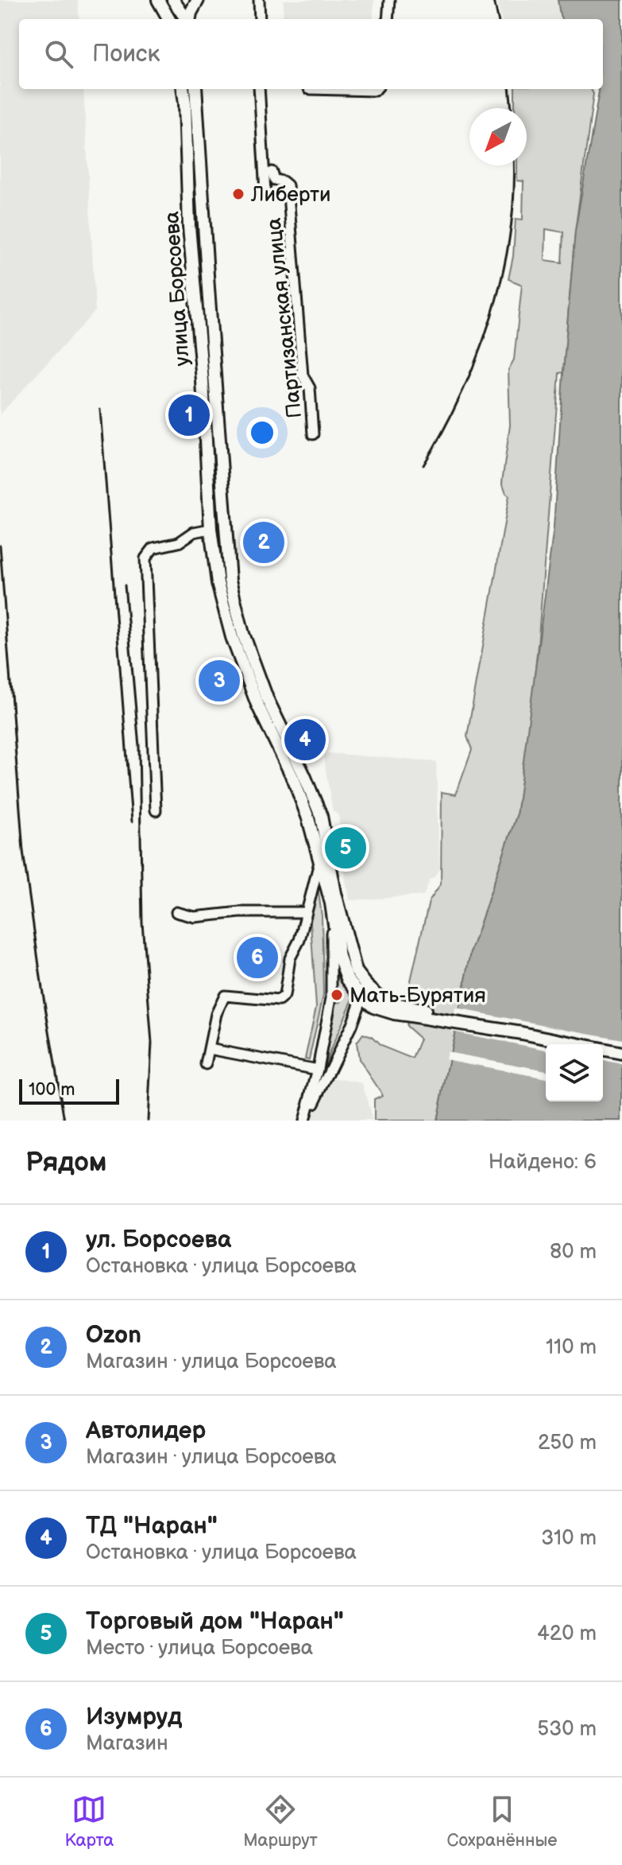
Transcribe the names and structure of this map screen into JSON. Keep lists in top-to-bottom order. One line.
{"streets":{"main road":["улица Борсоева"],"street":["Партизанская улица"]},"places":["Либерти","Мать-Бурятия"],"scale_bar":"100 m","north":"bottom left","page":{"search":"Поиск","pins":["1","2","3","4","5","6"],"scale":"100 m","heading":["Рядом","Найдено: 6"],"list":[{"mark":"1","name":"ул. Борсоева","note":"Остановка · улица Борсоева","value":"80 m"},{"mark":"2","name":"Ozon","note":"Магазин · улица Борсоева","value":"110 m"},{"mark":"3","name":"Автолидер","note":"Магазин · улица Борсоева","value":"250 m"},{"mark":"4","name":"ТД \"Наран\"","note":"Остановка · улица Борсоева","value":"310 m"},{"mark":"5","name":"Торговый дом \"Наран\"","note":"Место · улица Борсоева","value":"420 m"},{"mark":"6","name":"Изумруд","note":"Магазин","value":"530 m"}],"nav":["Карта","Маршрут","Сохранённые"]}}
